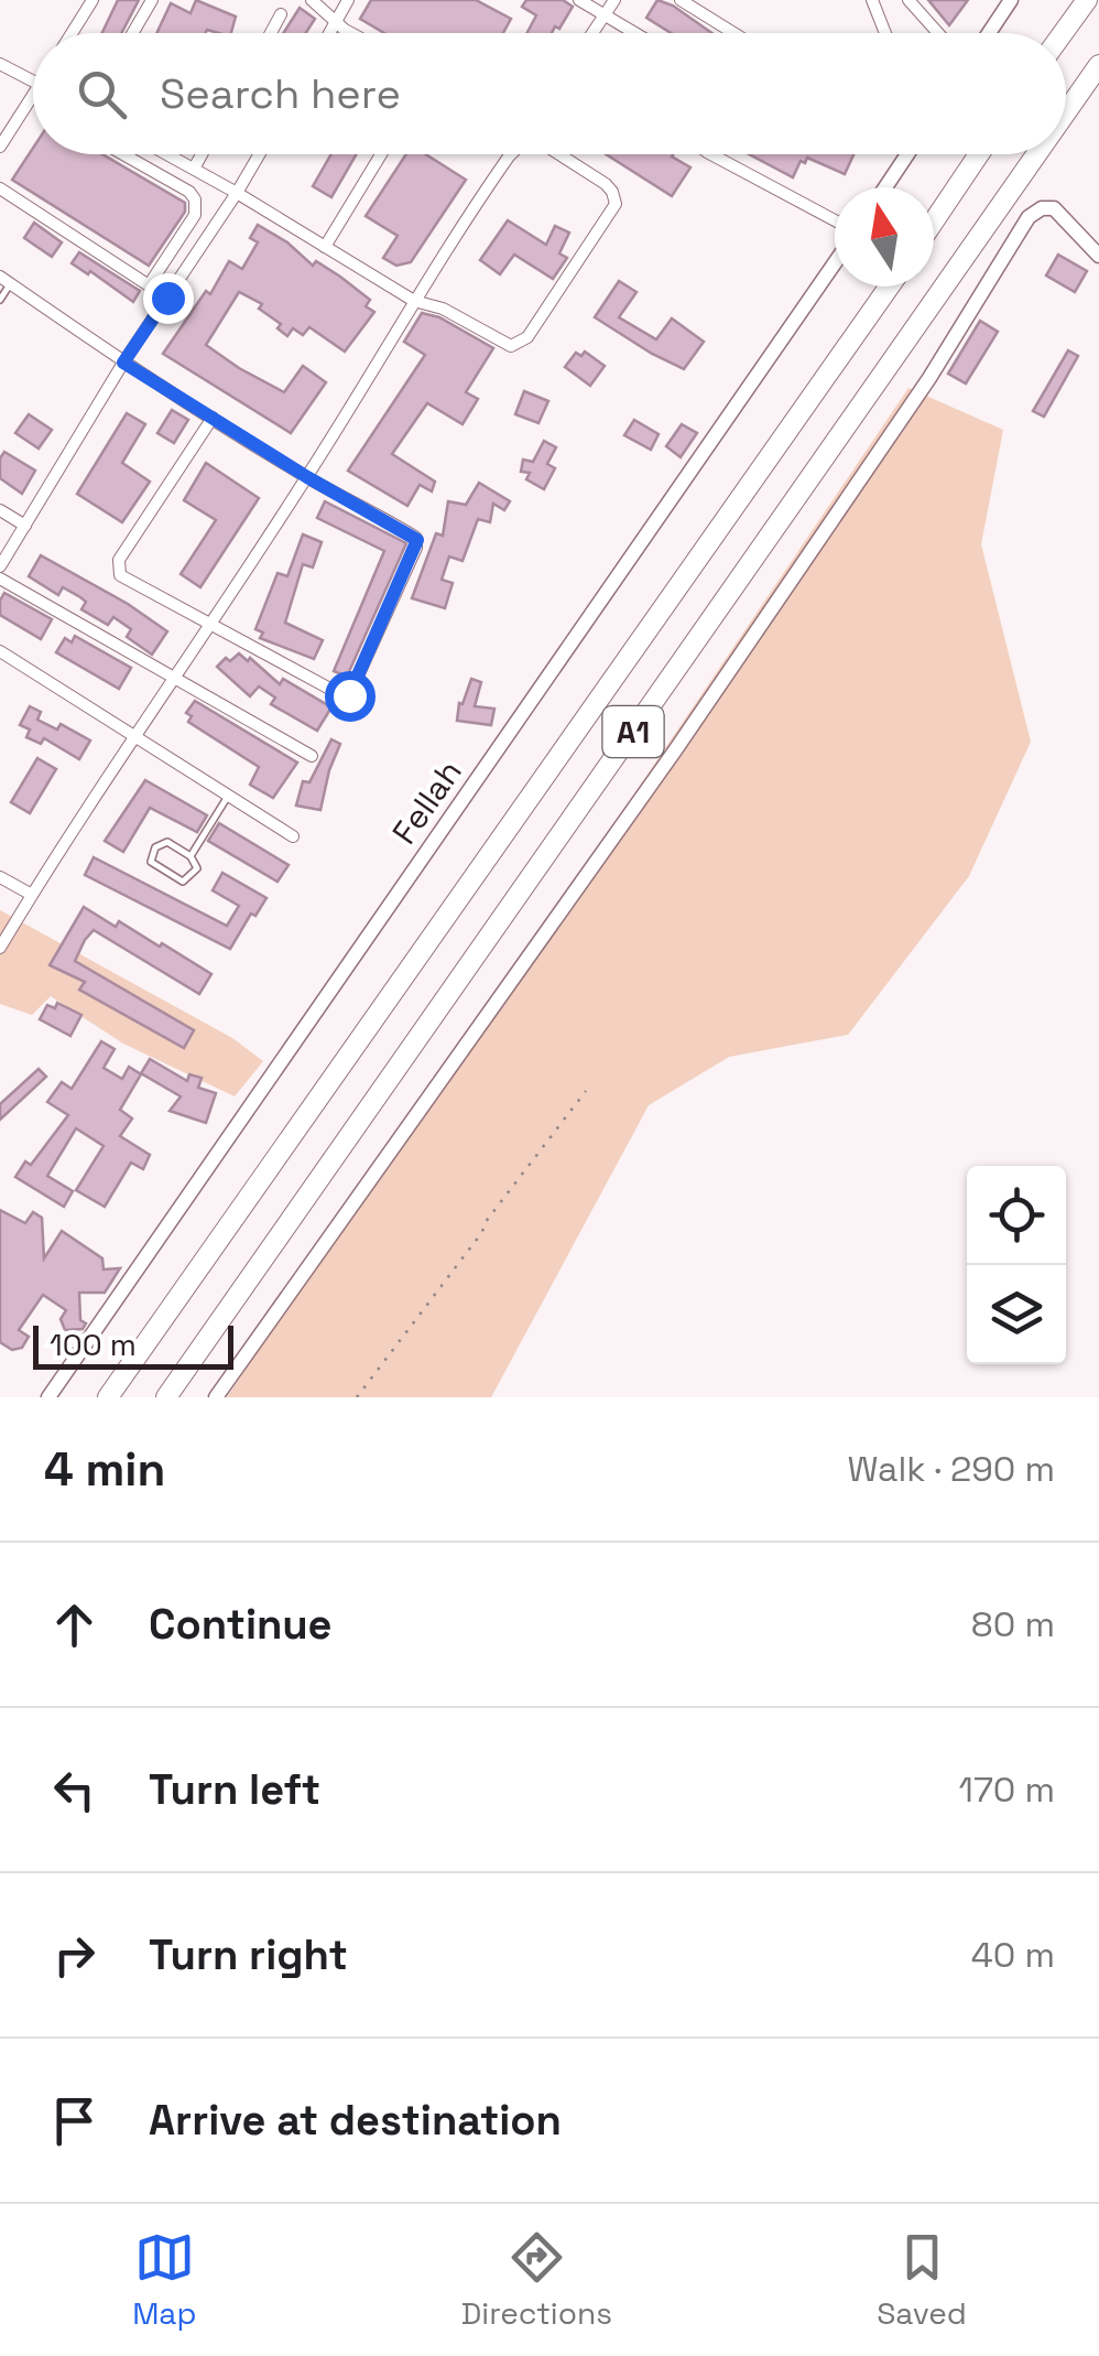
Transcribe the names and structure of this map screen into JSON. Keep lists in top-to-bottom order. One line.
{"streets":{"highway":["A1"],"street":["Fellah"]},"scale_bar":"100 m","north":"top","page":{"search":"Search here","scale":"100 m","heading":["4 min","Walk · 290 m"],"list":[["Continue","80 m"],["Turn left","170 m"],["Turn right","40 m"],"Arrive at destination"],"nav":["Map","Directions","Saved"]}}
